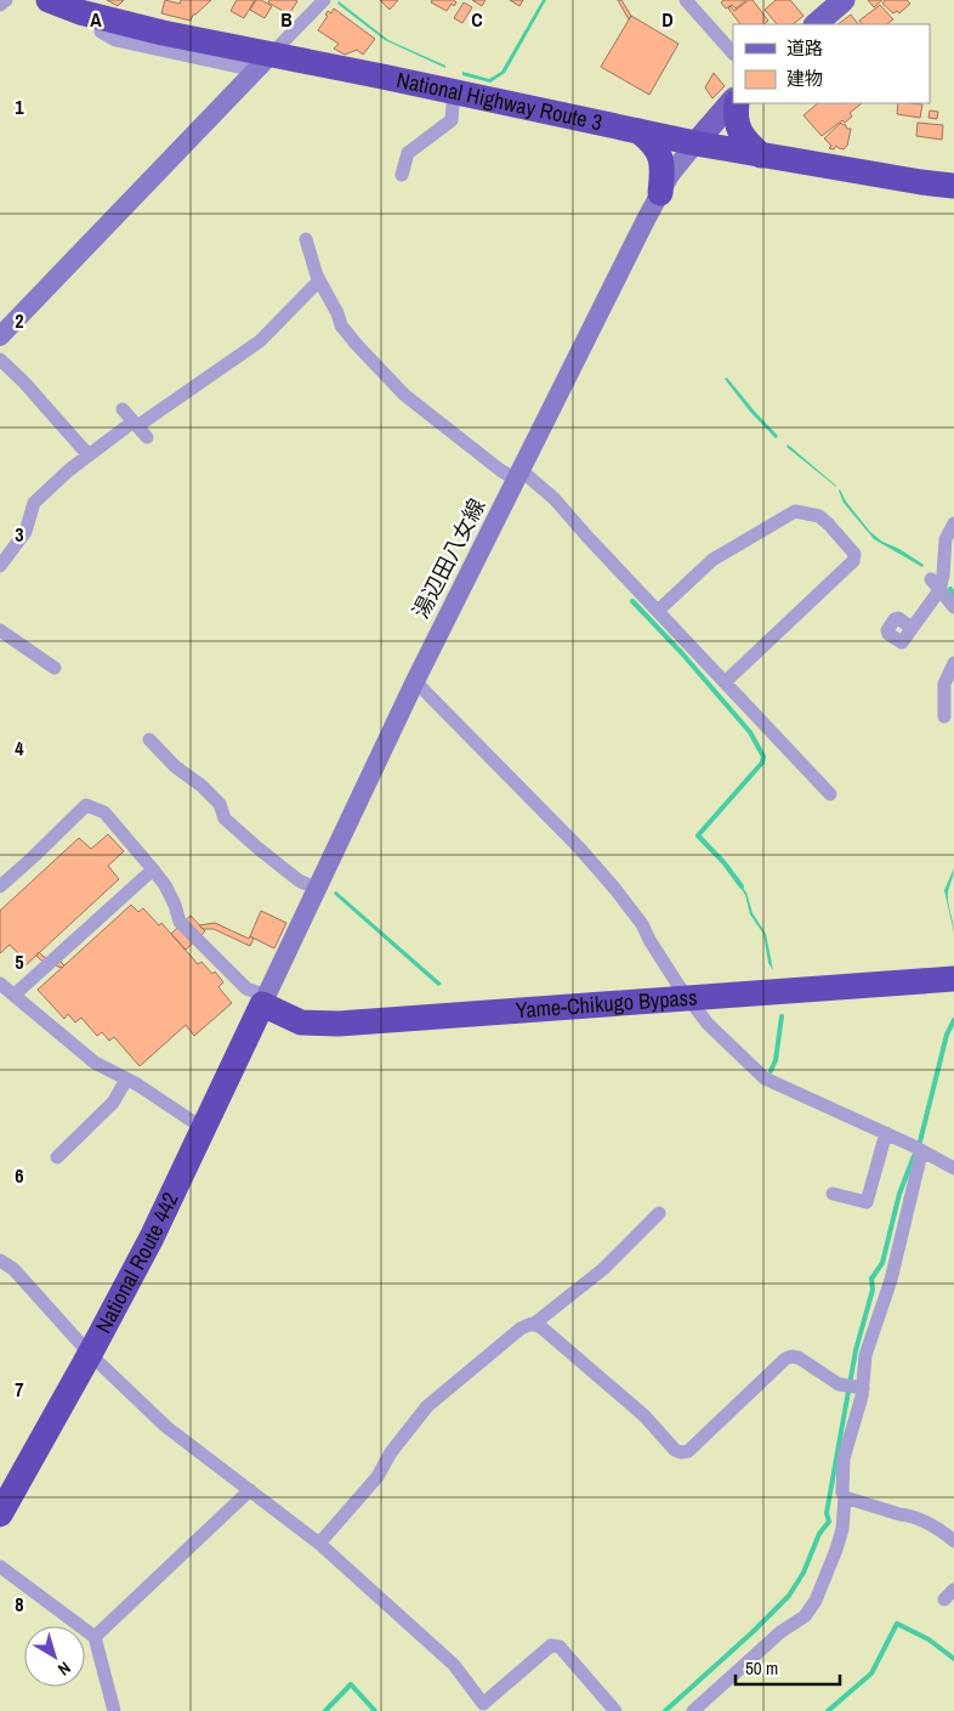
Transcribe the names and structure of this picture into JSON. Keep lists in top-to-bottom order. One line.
{"streets":{"highway":["National Highway Route 3","Yame-Chikugo Bypass","National Route 442"],"main road":["湯辺田八女線"]},"crossings":[["National Highway Route 3","湯辺田八女線"],["湯辺田八女線","Yame-Chikugo Bypass"],["湯辺田八女線","National Route 442"],["Yame-Chikugo Bypass","National Route 442"]],"legend":["道路","建物"],"scale_bar":"50 m","north":"bottom right","grid":{"columns":["A","B","C","D"],"rows":["1","2","3","4","5","6","7","8"]}}
